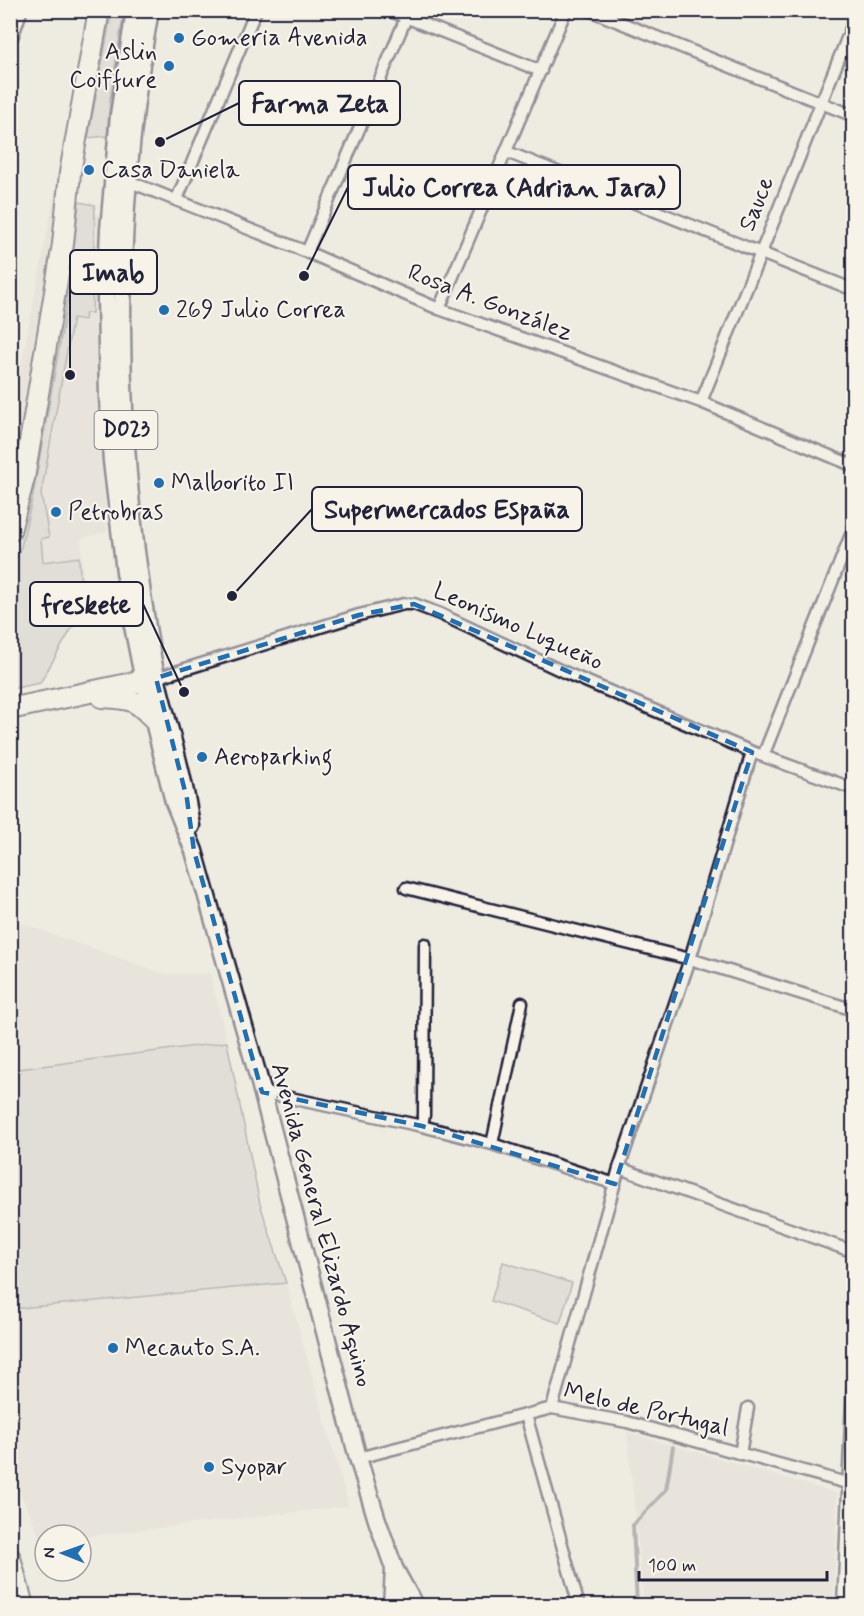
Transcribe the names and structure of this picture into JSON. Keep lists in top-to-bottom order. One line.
{"streets":{"main road":["D023","Avenida General Elizardo Aquino"],"street":["Sauce","Rosa A. González","Leonismo Luqueño","Melo de Portugal"]},"crossings":[["Sauce","Rosa A. González"],["Rosa A. González","Avenida General Elizardo Aquino"],["Leonismo Luqueño","Avenida General Elizardo Aquino"],["Avenida General Elizardo Aquino","Melo de Portugal"]],"places":["Gomeria Avenida","Aslin Coiffure","Farma Zeta","Casa Daniela","Julio Correa (Adrian Jara)","269 Julio Correa","Imab","Malborito II","Petrobras","Supermercados España","freskete","Aeroparking","Mecauto S.A.","Syopar"],"scale_bar":"100 m","north":"left"}
